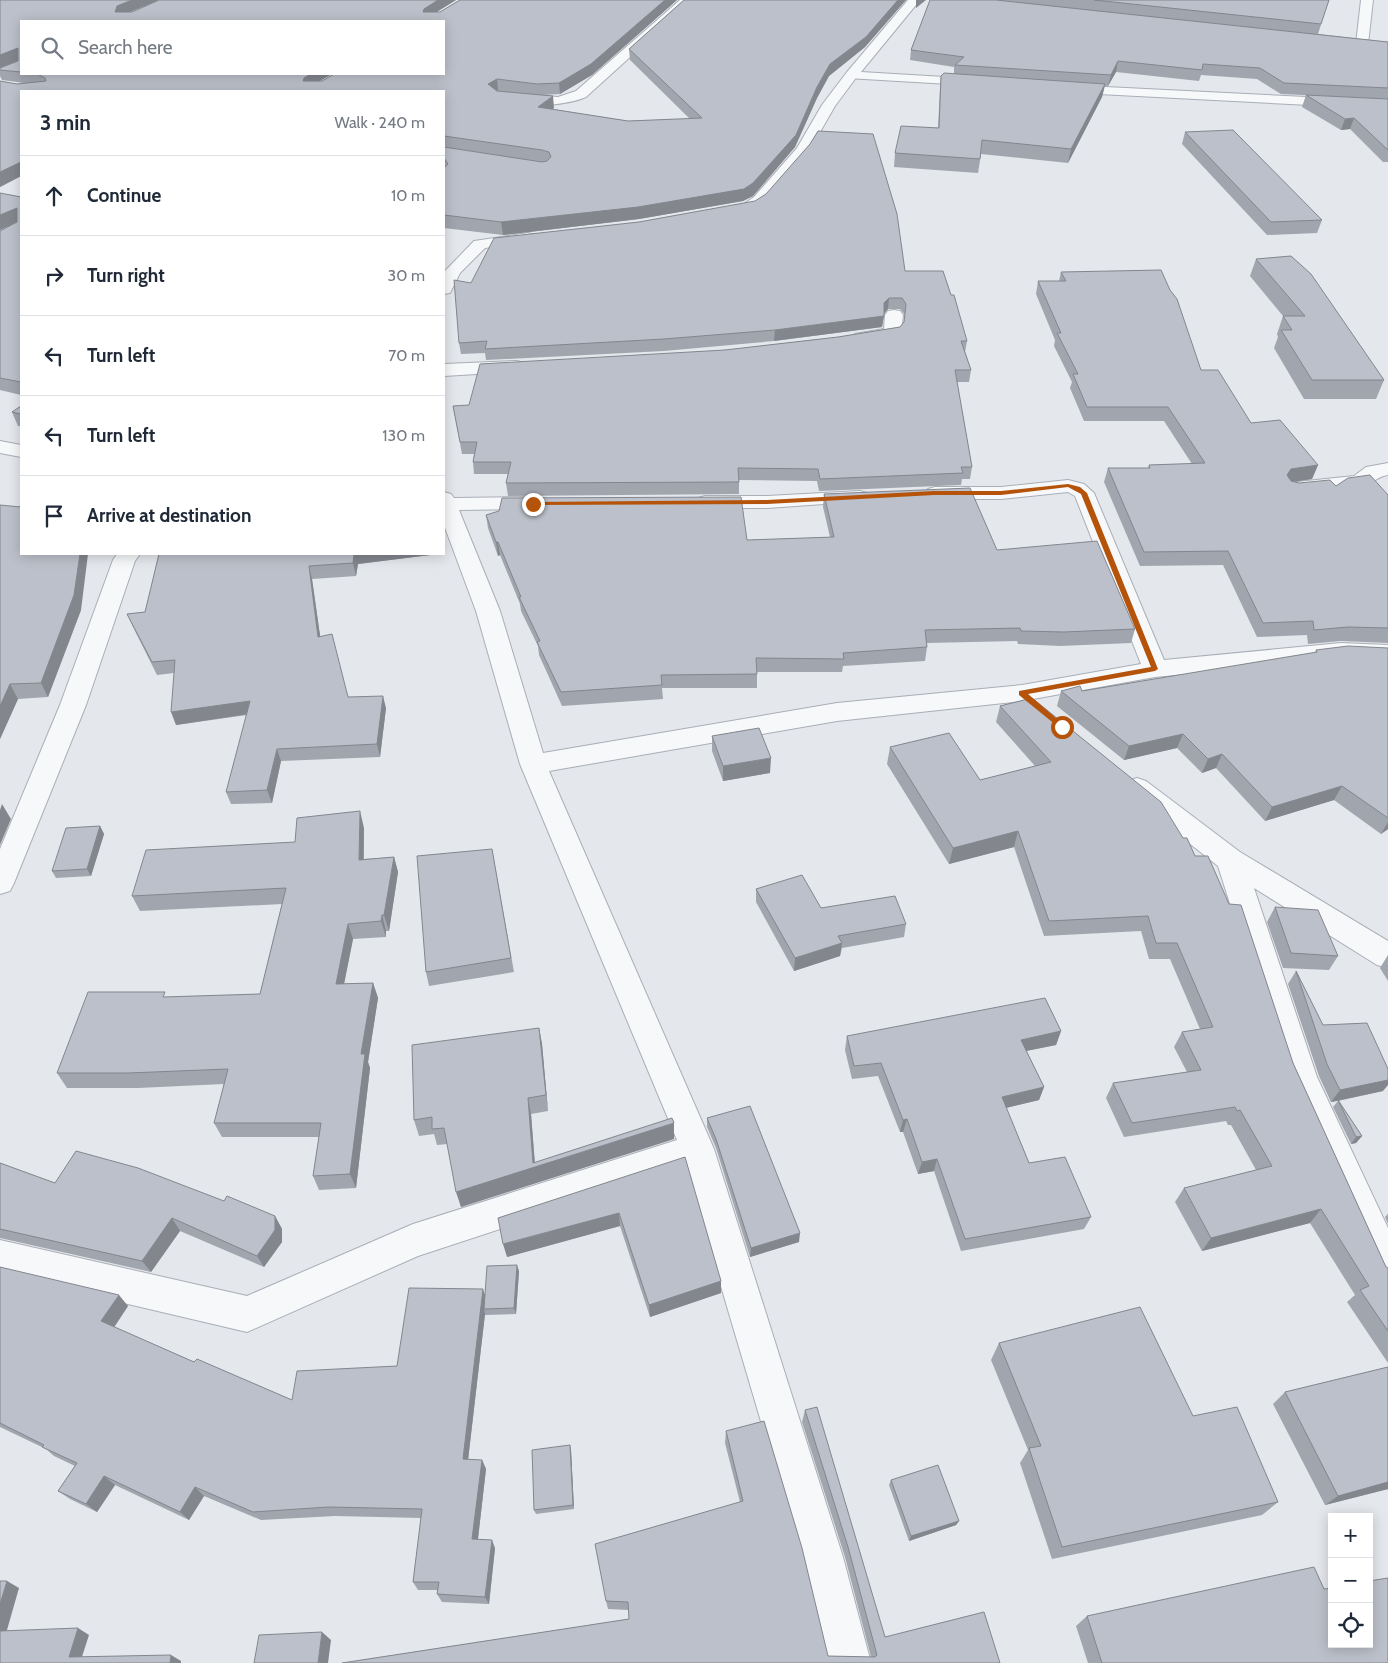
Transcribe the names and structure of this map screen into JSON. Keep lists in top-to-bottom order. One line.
{"page":{"search":"Search here","heading":["3 min","Walk · 240 m"],"list":[["Continue","10 m"],["Turn right","30 m"],["Turn left","70 m"],["Turn left","130 m"],"Arrive at destination"],"map_buttons":["+","−"]}}
